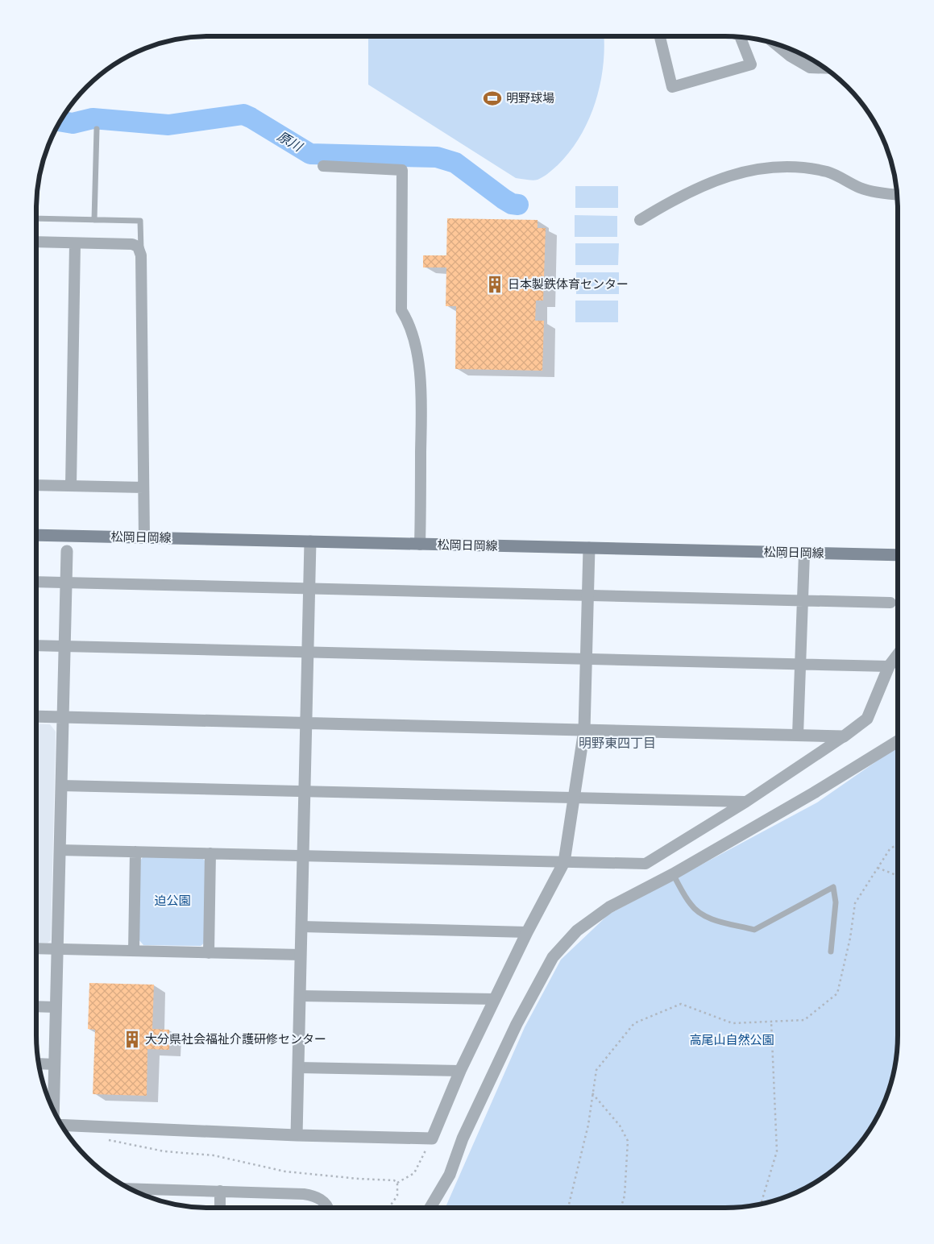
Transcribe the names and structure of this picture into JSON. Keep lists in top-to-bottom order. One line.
{"streets":{"main road":["松岡日岡線"]},"districts":["明野東四丁目"],"water":["原川"],"parks":["迫公園","高尾山自然公園"],"places":{"sports":["明野球場"],"building":["日本製鉄体育センター","大分県社会福祉介護研修センター"]}}
